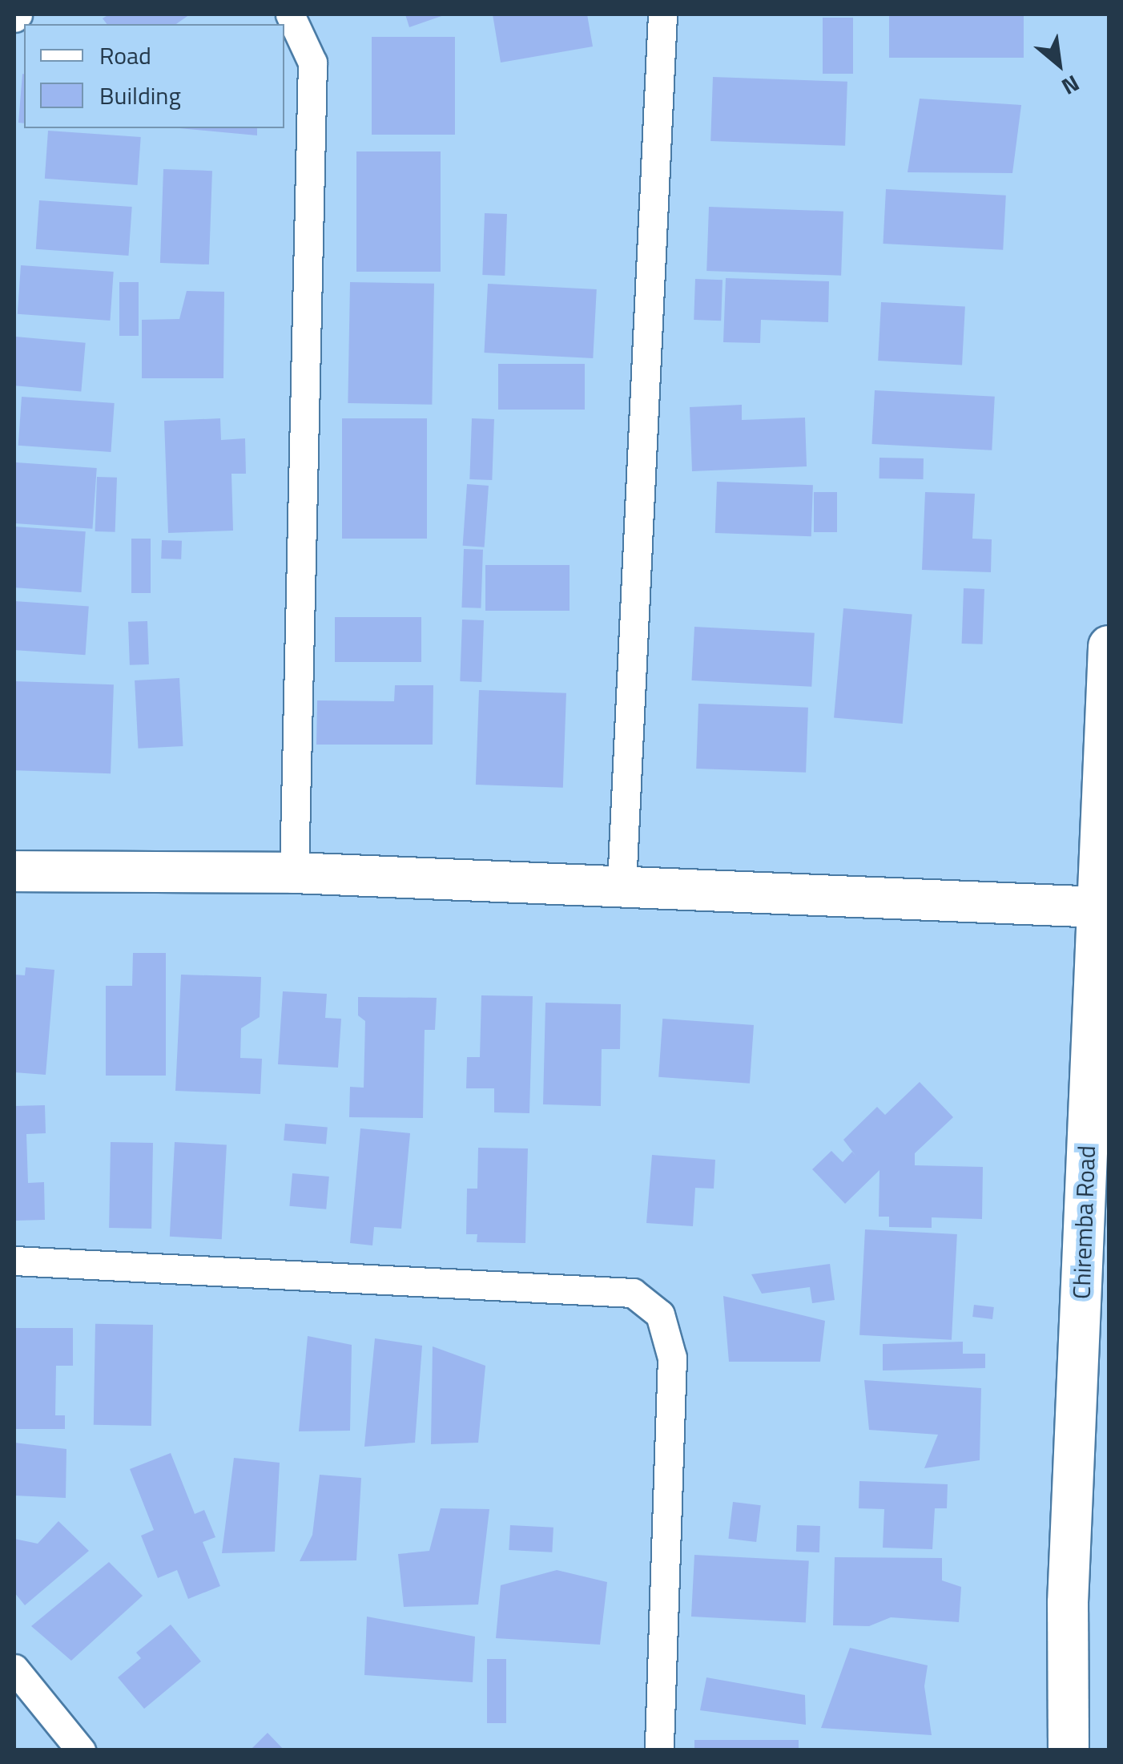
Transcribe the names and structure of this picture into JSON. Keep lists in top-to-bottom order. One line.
{"streets":{"main road":["Chiremba Road"]},"legend":["Road","Building"],"north":"bottom right"}
